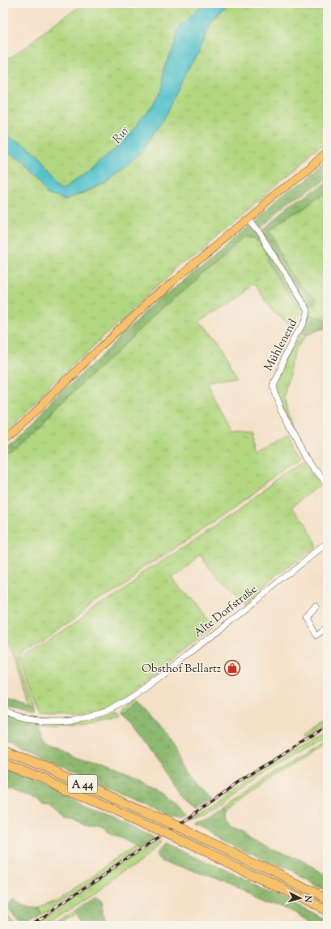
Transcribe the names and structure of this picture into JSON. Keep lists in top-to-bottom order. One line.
{"streets":{"highway":["A 44"],"street":["Mühlenend","Alte Dorfstraße"]},"water":["Rur"],"places":{"shop":["Obsthof Bellartz"]},"north":"right"}
